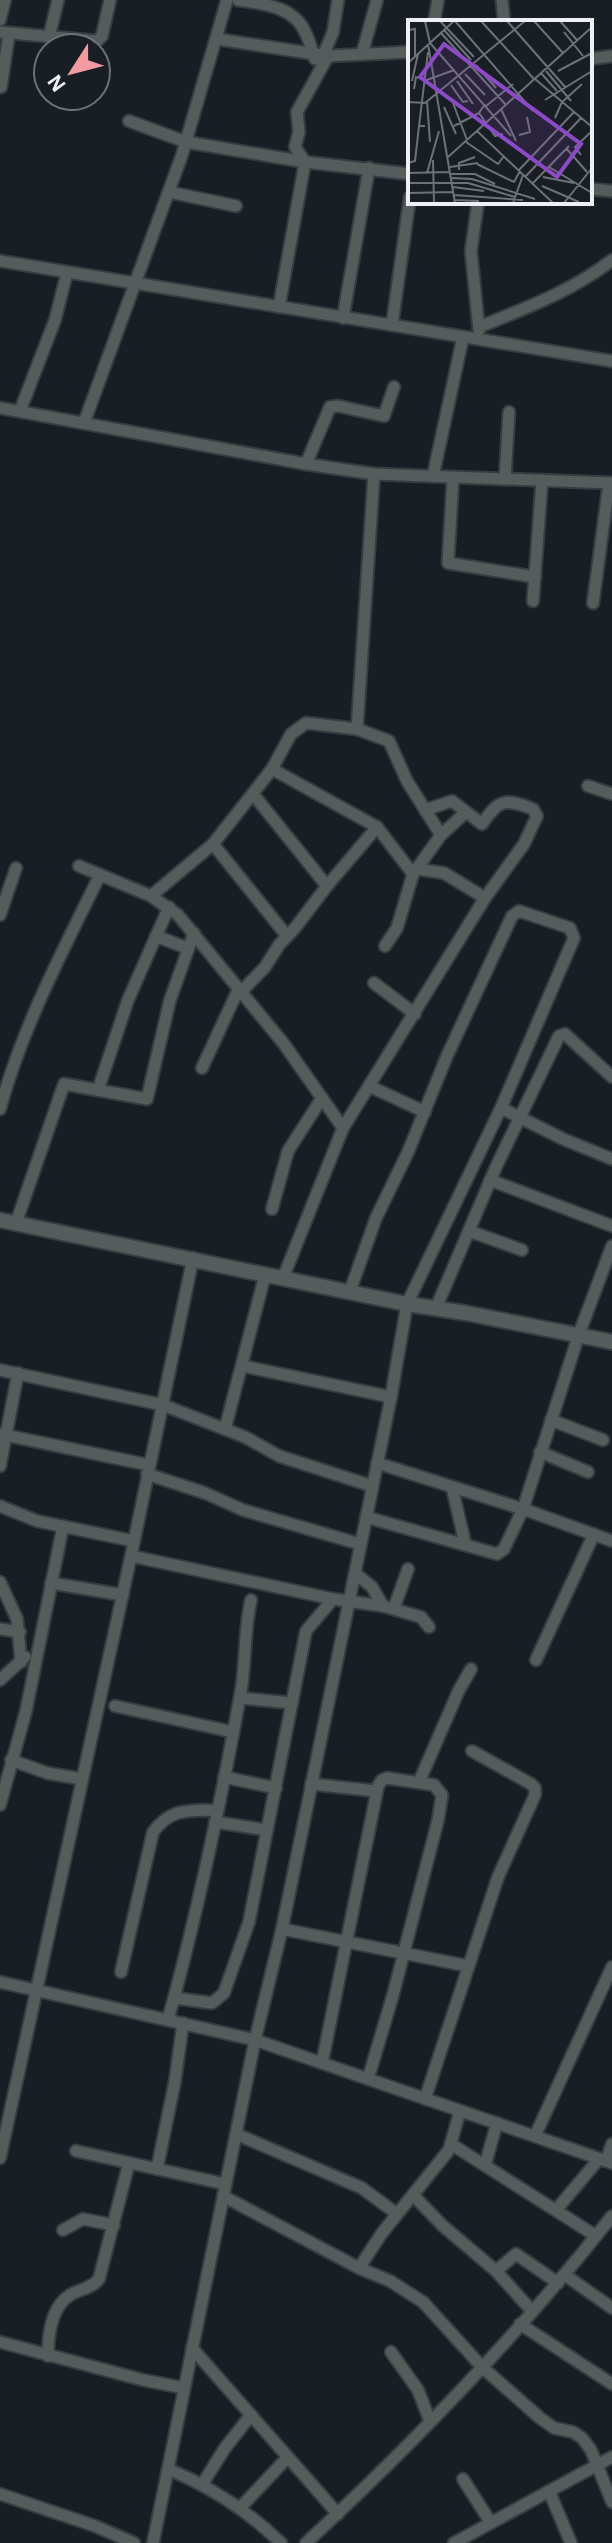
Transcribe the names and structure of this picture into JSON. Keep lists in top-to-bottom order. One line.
{"north":"bottom left"}
